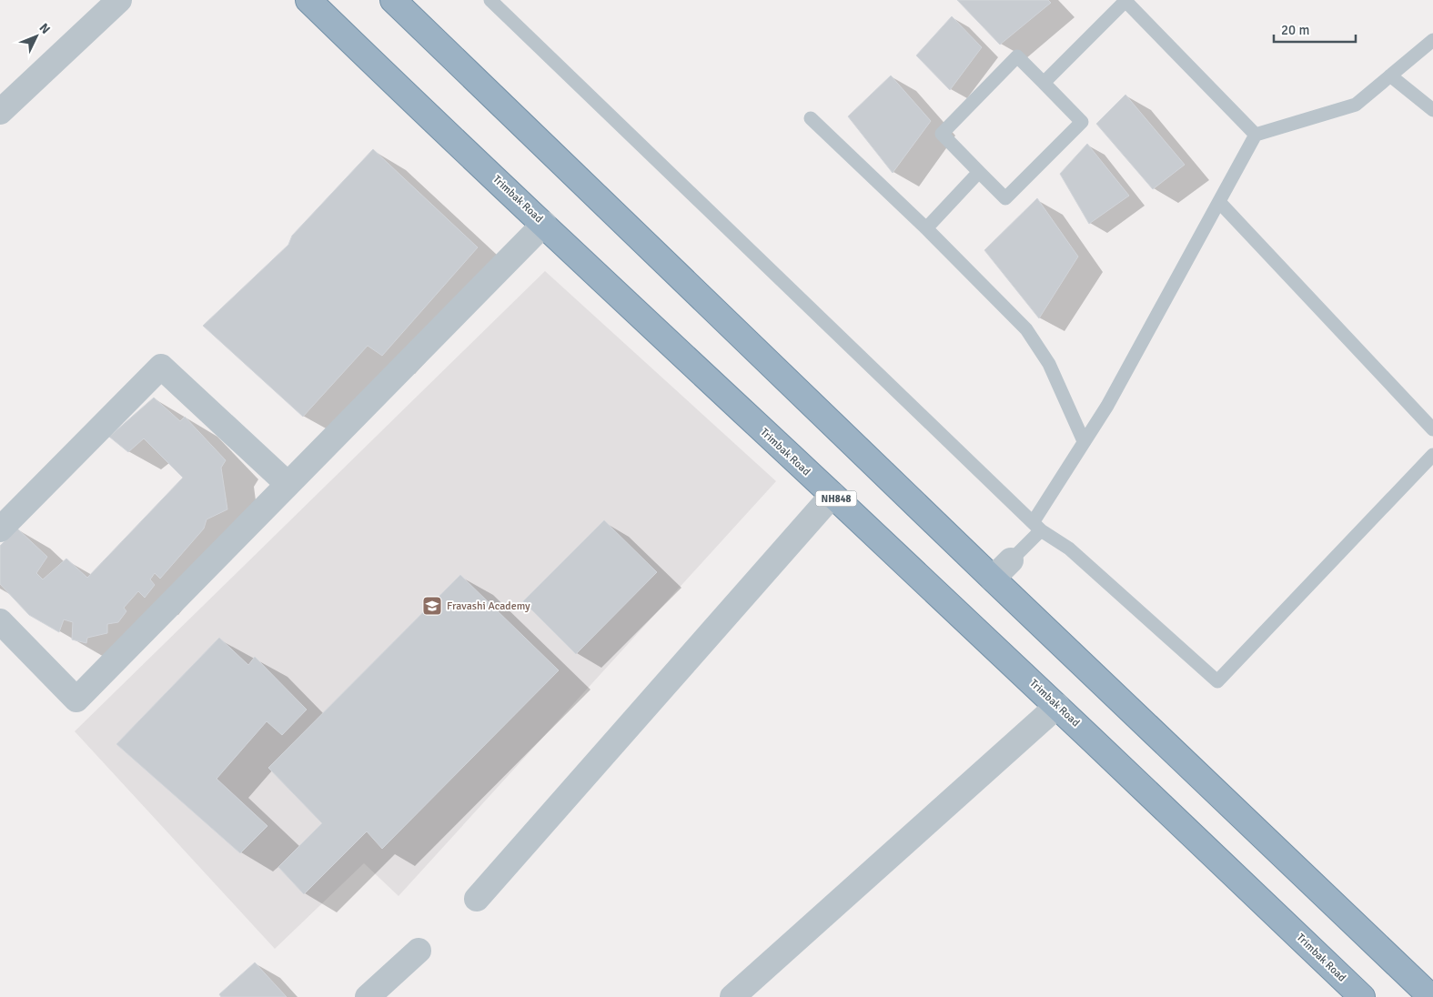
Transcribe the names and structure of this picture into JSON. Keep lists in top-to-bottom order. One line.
{"streets":{"highway":["Trimbak Road","NH848"]},"places":{"school or university":["Fravashi Academy"]},"scale_bar":"20 m","north":"top right"}
